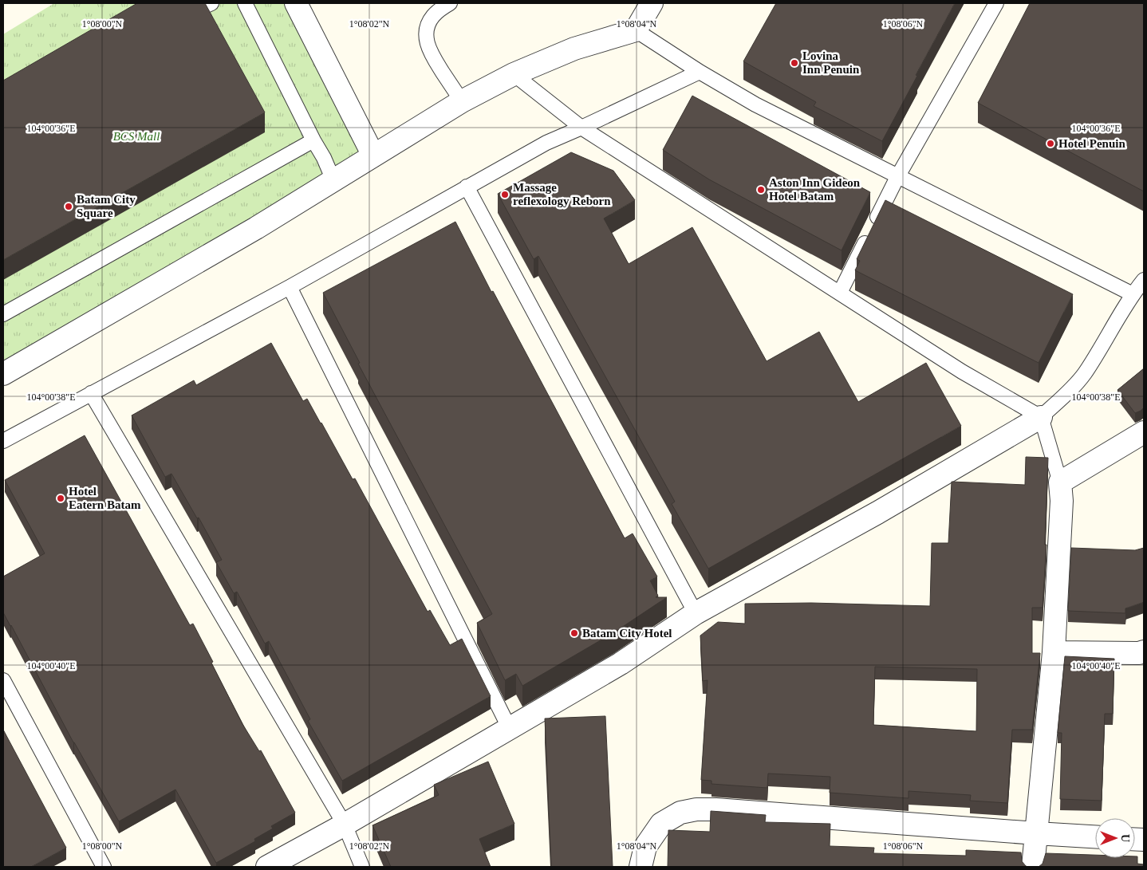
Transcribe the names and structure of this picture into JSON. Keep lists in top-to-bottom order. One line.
{"parks":["BCS Mall"],"places":["Lovina Inn Penuin","Hotel Penuin","Aston Inn Gideon Hotel Batam","Massage reflexology Reborn","Batam City Square","Hotel Eatern Batam","Batam City Hotel"],"north":"right","coordinates":["1°08'00\"N","1°08'02\"N","1°08'04\"N","1°08'06\"N","104°00'36\"E","104°00'38\"E","104°00'40\"E"]}
